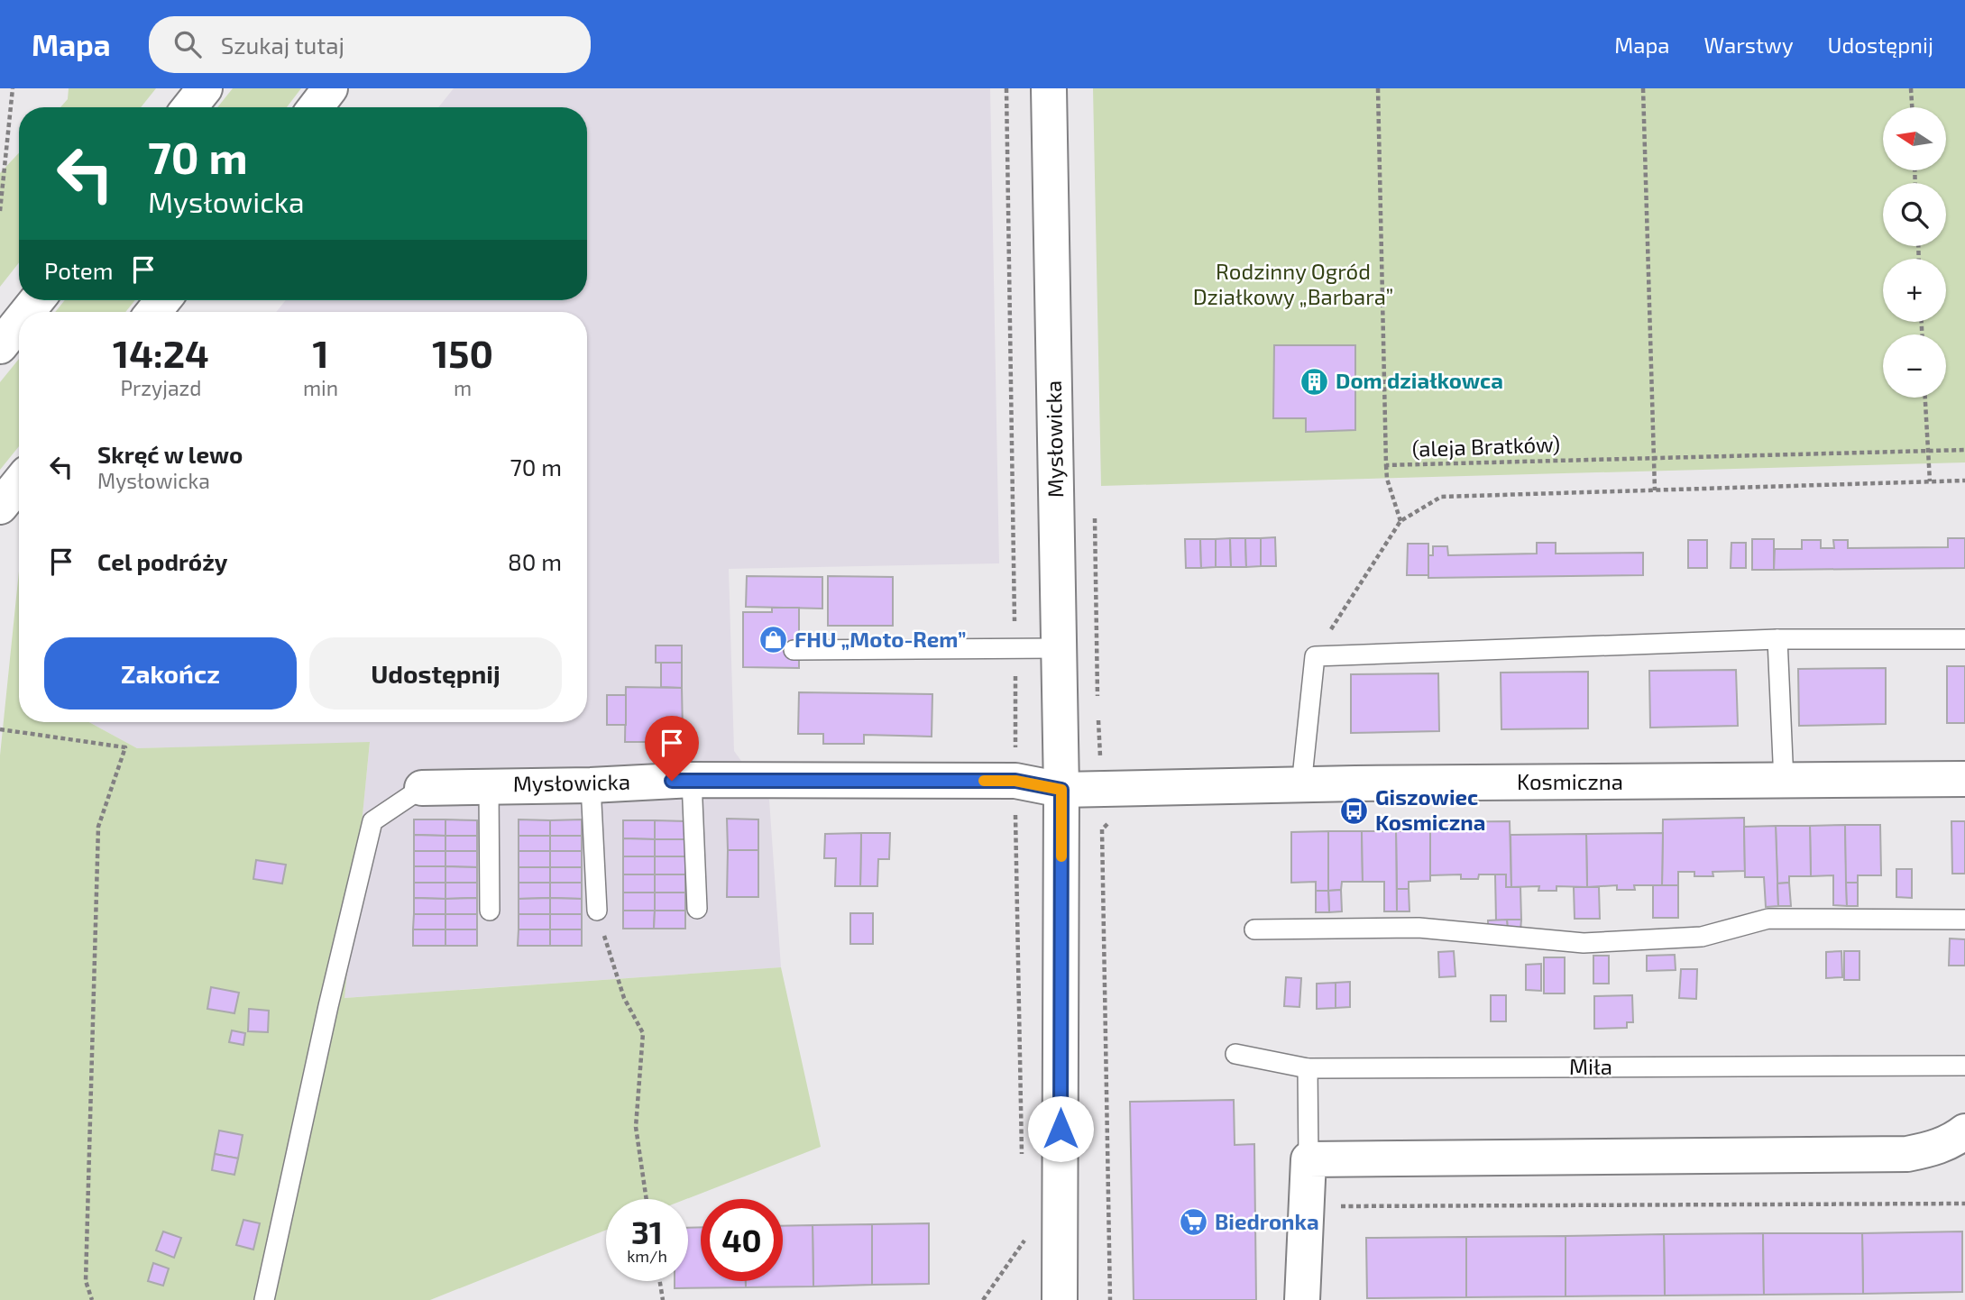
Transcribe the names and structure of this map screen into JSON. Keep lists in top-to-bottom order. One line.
{"streets":{"main road":["Mysłowicka","Kosmiczna"],"lane":["Miła"],"path":["(aleja Bratków)"]},"crossings":[["Mysłowicka","Kosmiczna"]],"parks":["Rodzinny Ogród Działkowy „Barbara”"],"places":{"building":["Dom działkowca"],"shop":["FHU „Moto-Rem”"],"bus stop":["Giszowiec Kosmiczna"],"supermarket":["Biedronka"]},"north":"left","page":{"header":"Mapa","search":"Szukaj tutaj","nav":["Mapa","Warstwy","Udostępnij"],"map_buttons":["+","−"],"turn":["70 m","Mysłowicka"],"then":"Potem","eta":["14:24","Przyjazd","1","min","150","m"],"list":[{"name":"Skręć w lewo","note":"Mysłowicka","value":"70 m"},{"name":"Cel podróży","value":"80 m"}],"buttons":["Zakończ","Udostępnij"],"speed":"31 km/h","limit":"40"}}
